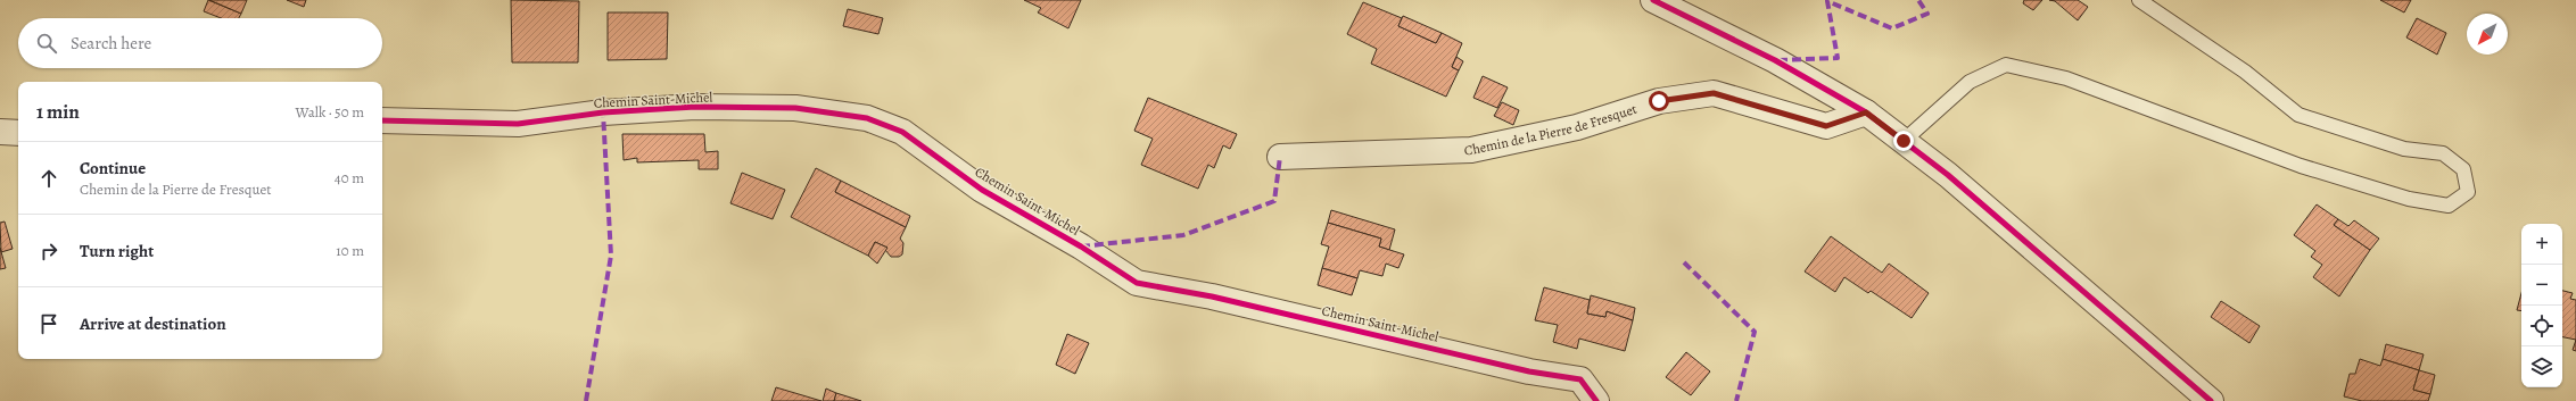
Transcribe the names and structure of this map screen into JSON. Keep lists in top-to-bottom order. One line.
{"streets":{"street":["Chemin Saint-Michel","Chemin de la Pierre de Fresquet"]},"north":"bottom left","page":{"search":"Search here","heading":["1 min","Walk · 50 m"],"list":[["Continue","Chemin de la Pierre de Fresquet","40 m"],["Turn right","10 m"],"Arrive at destination"],"map_buttons":["+","−"]}}
